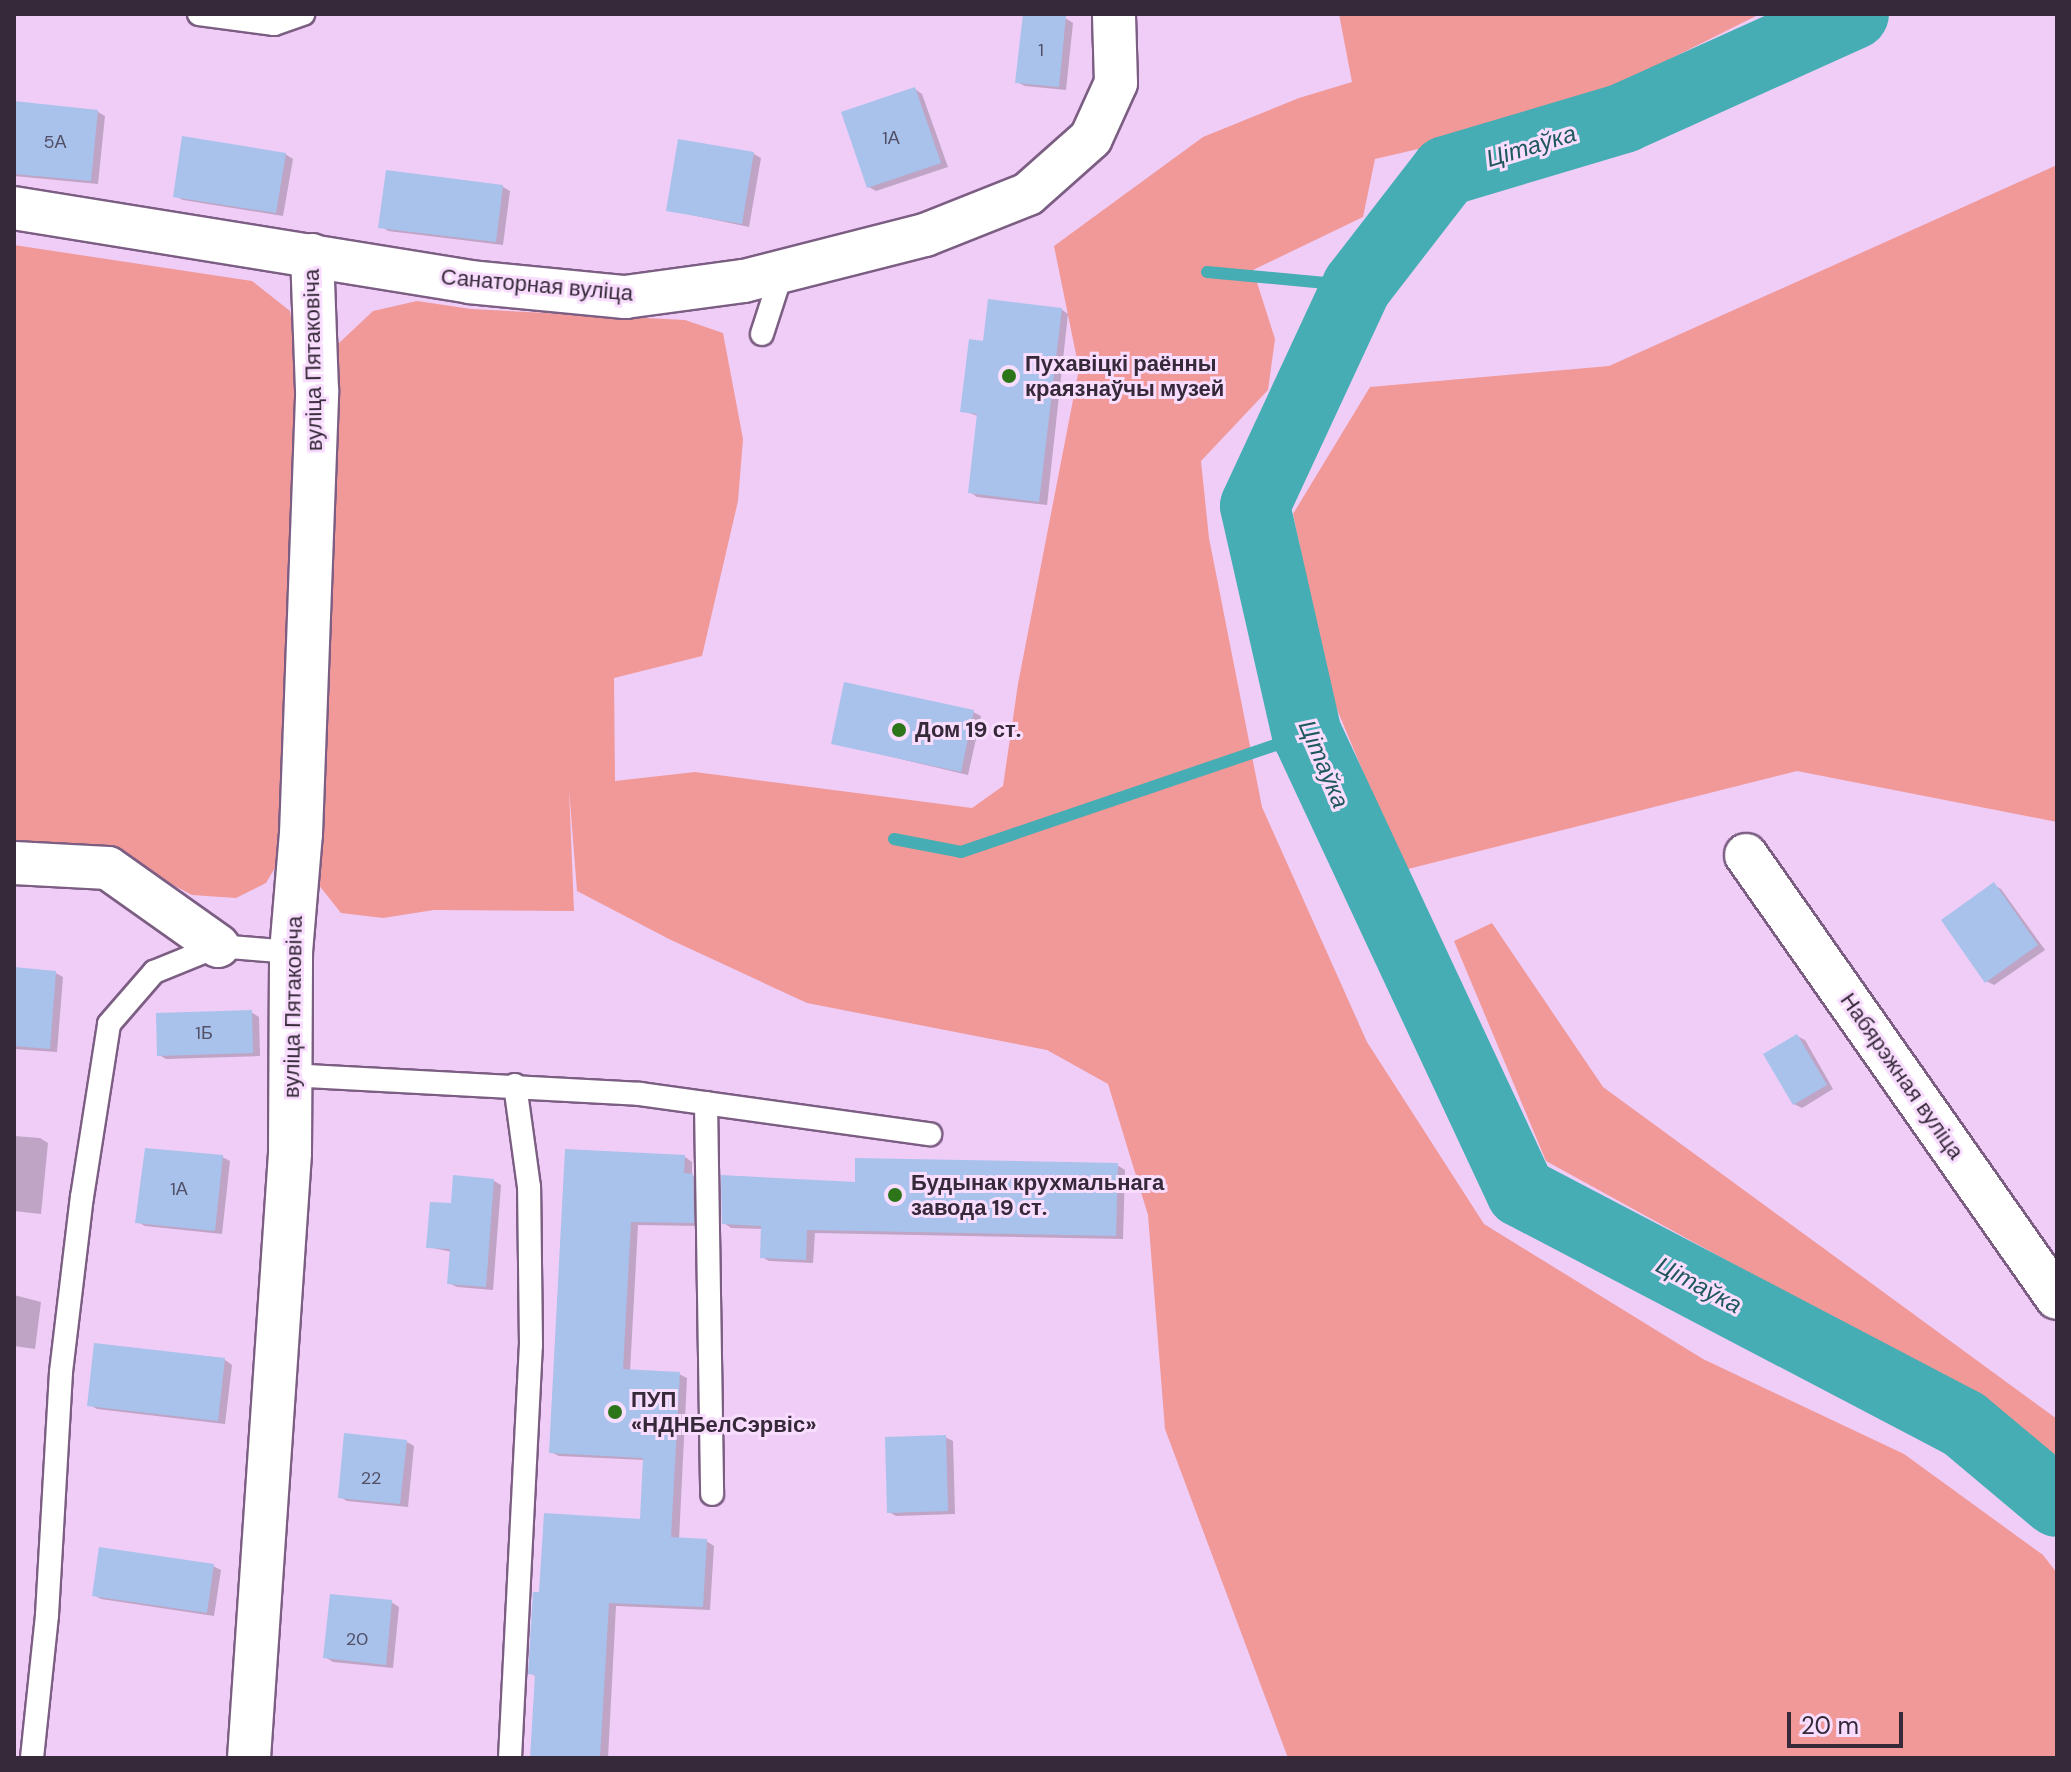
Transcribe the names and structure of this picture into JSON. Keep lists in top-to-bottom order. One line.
{"streets":{"street":["Санаторная вуліца","вуліца Пятаковіча","Набярэжная вуліца"]},"crossings":[["Санаторная вуліца","вуліца Пятаковіча"]],"water":["Цітаўка"],"places":["Пухавіцкі раённы краязнаўчы музей","Дом 19 ст.","Будынак крухмальнага завода 19 ст.","ПУП «НДНБелСэрвіс»"],"house_numbers":["1","1А","5А","1Б","1А","22","20"],"scale_bar":"20 m"}
